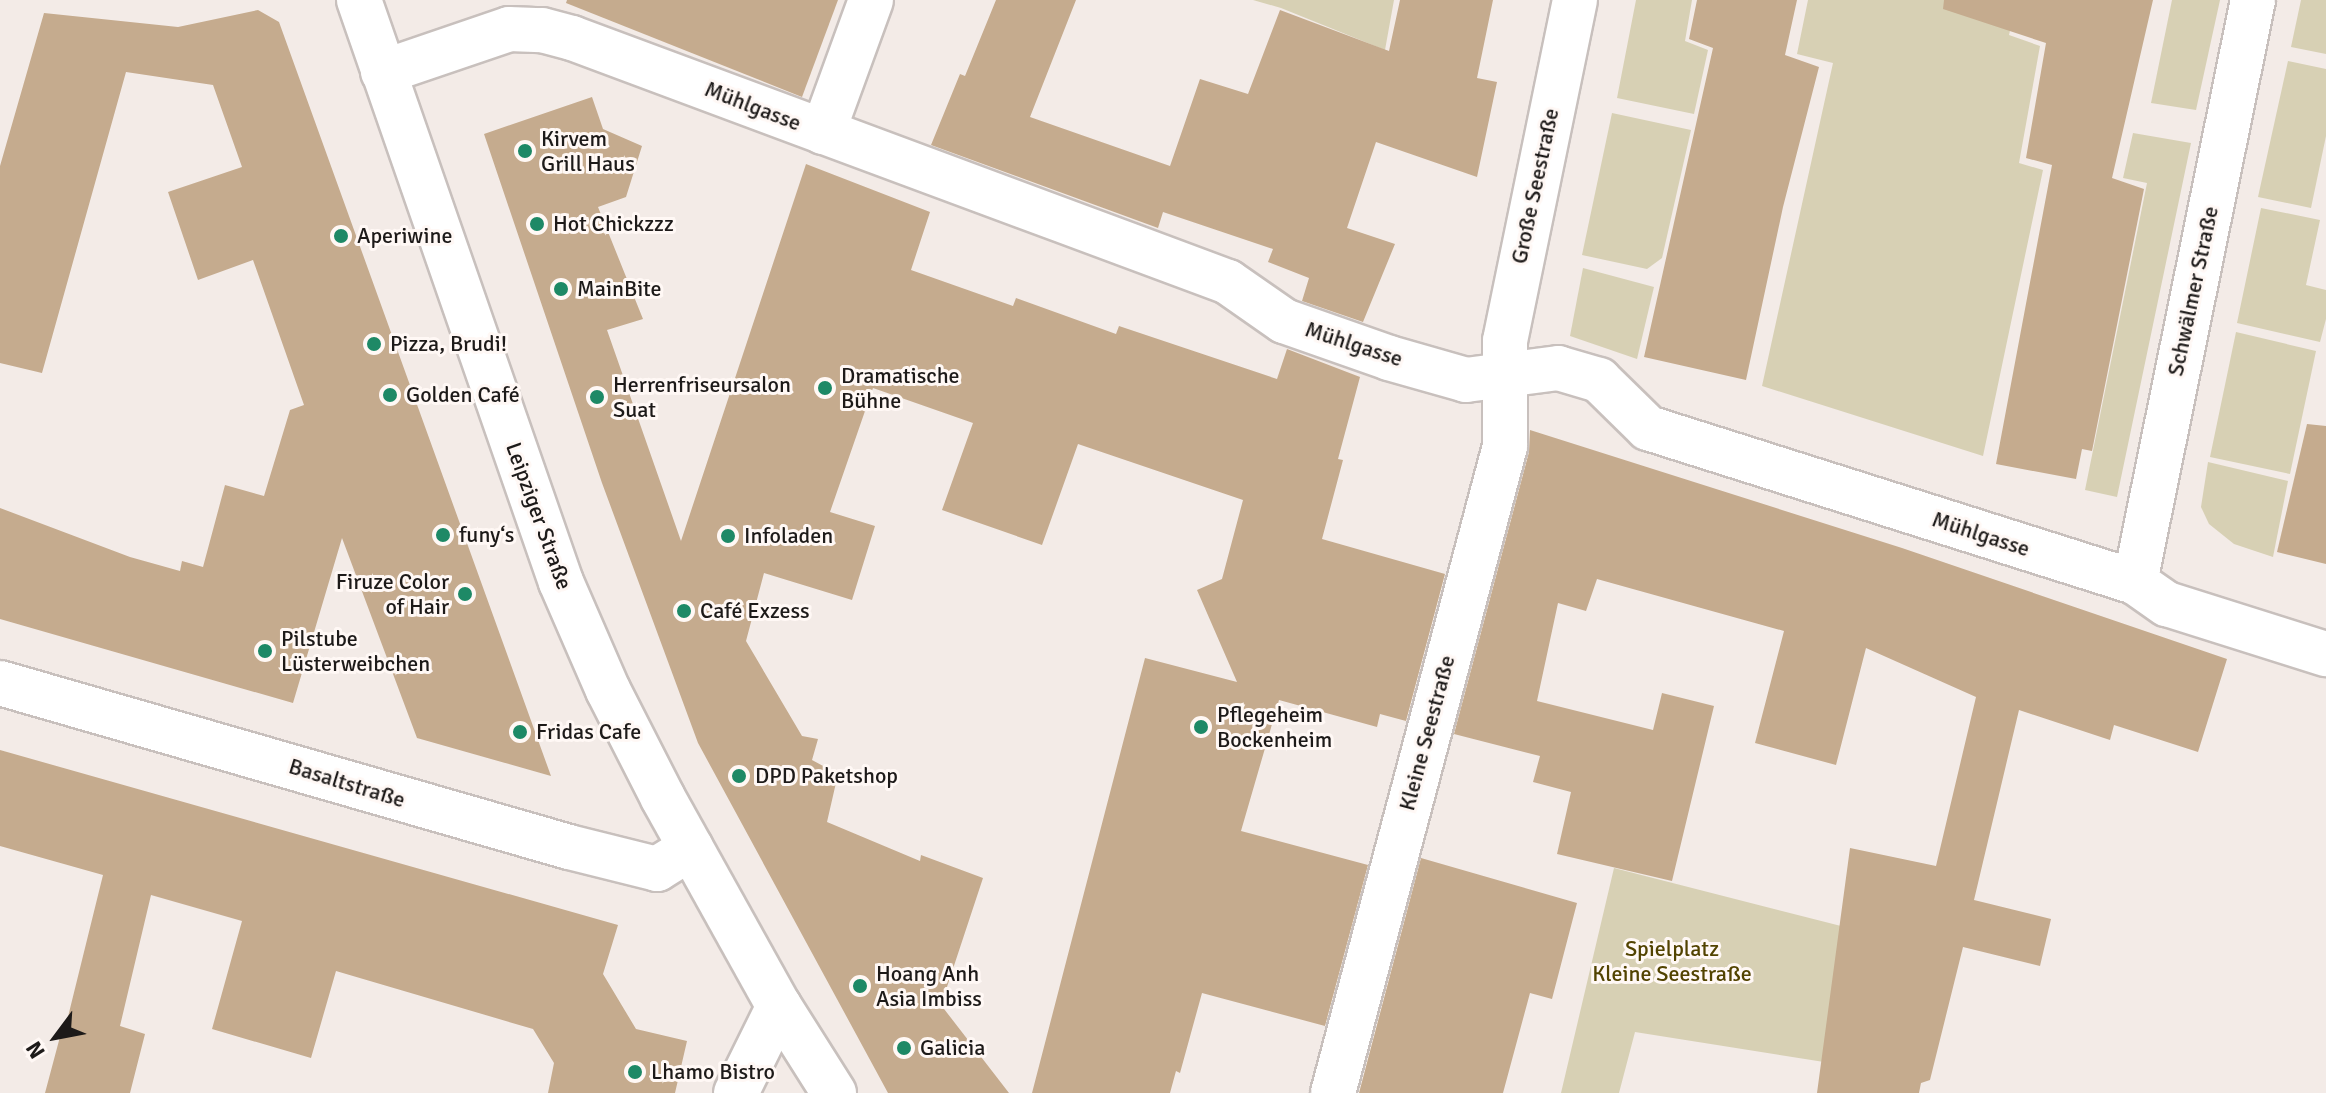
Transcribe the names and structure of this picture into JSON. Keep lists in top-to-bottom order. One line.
{"streets":{"street":["Mühlgasse","Große Seestraße","Schwälmer Straße","Leipziger Straße","Kleine Seestraße","Basaltstraße"]},"crossings":[["Mühlgasse","Große Seestraße"],["Mühlgasse","Schwälmer Straße"],["Mühlgasse","Leipziger Straße"],["Mühlgasse","Kleine Seestraße"],["Große Seestraße","Kleine Seestraße"],["Leipziger Straße","Basaltstraße"]],"parks":["Spielplatz Kleine Seestraße"],"places":["Kirvem Grill Haus","Hot Chickzzz","Aperiwine","MainBite","Pizza, Brudi!","Dramatische Bühne","Golden Café","Herrenfriseursalon Suat","funy‘s","Infoladen","Firuze Color of Hair","Café Exzess","Pilstube Lüsterweibchen","Pflegeheim Bockenheim","Fridas Cafe","DPD Paketshop","Hoang Anh Asia Imbiss","Galicia","Lhamo Bistro"],"north":"bottom left"}
